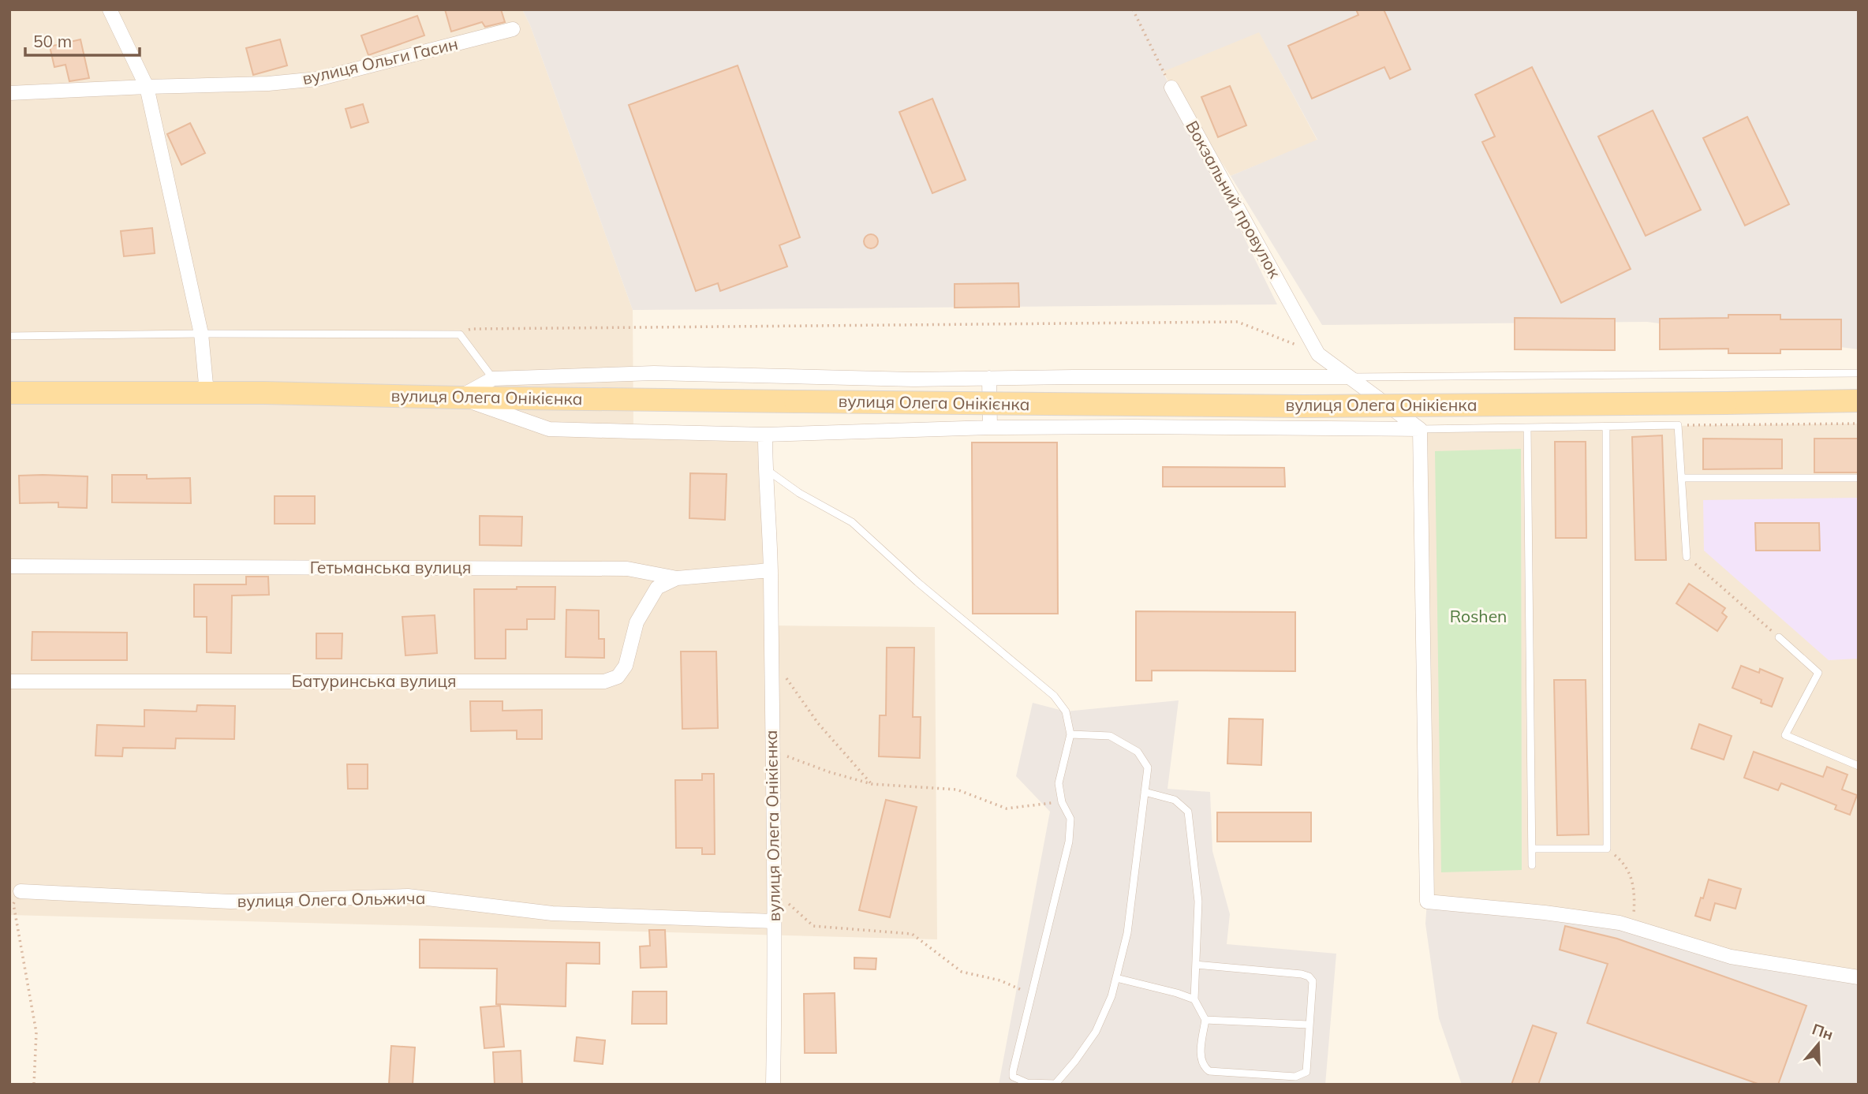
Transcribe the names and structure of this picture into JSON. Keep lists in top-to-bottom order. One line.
{"streets":{"main road":["вулиця Олега Онікієнка"],"street":["вулиця Ольги Гасин","Вокзальний провулок","Гетьманська вулиця","Батуринська вулиця","вулиця Олега Ольжича"]},"crossings":[["вулиця Олега Онікієнка","Гетьманська вулиця"],["вулиця Олега Онікієнка","вулиця Олега Ольжича"],["Гетьманська вулиця","Батуринська вулиця"]],"parks":["Roshen"],"scale_bar":"50 m","north":"top"}
